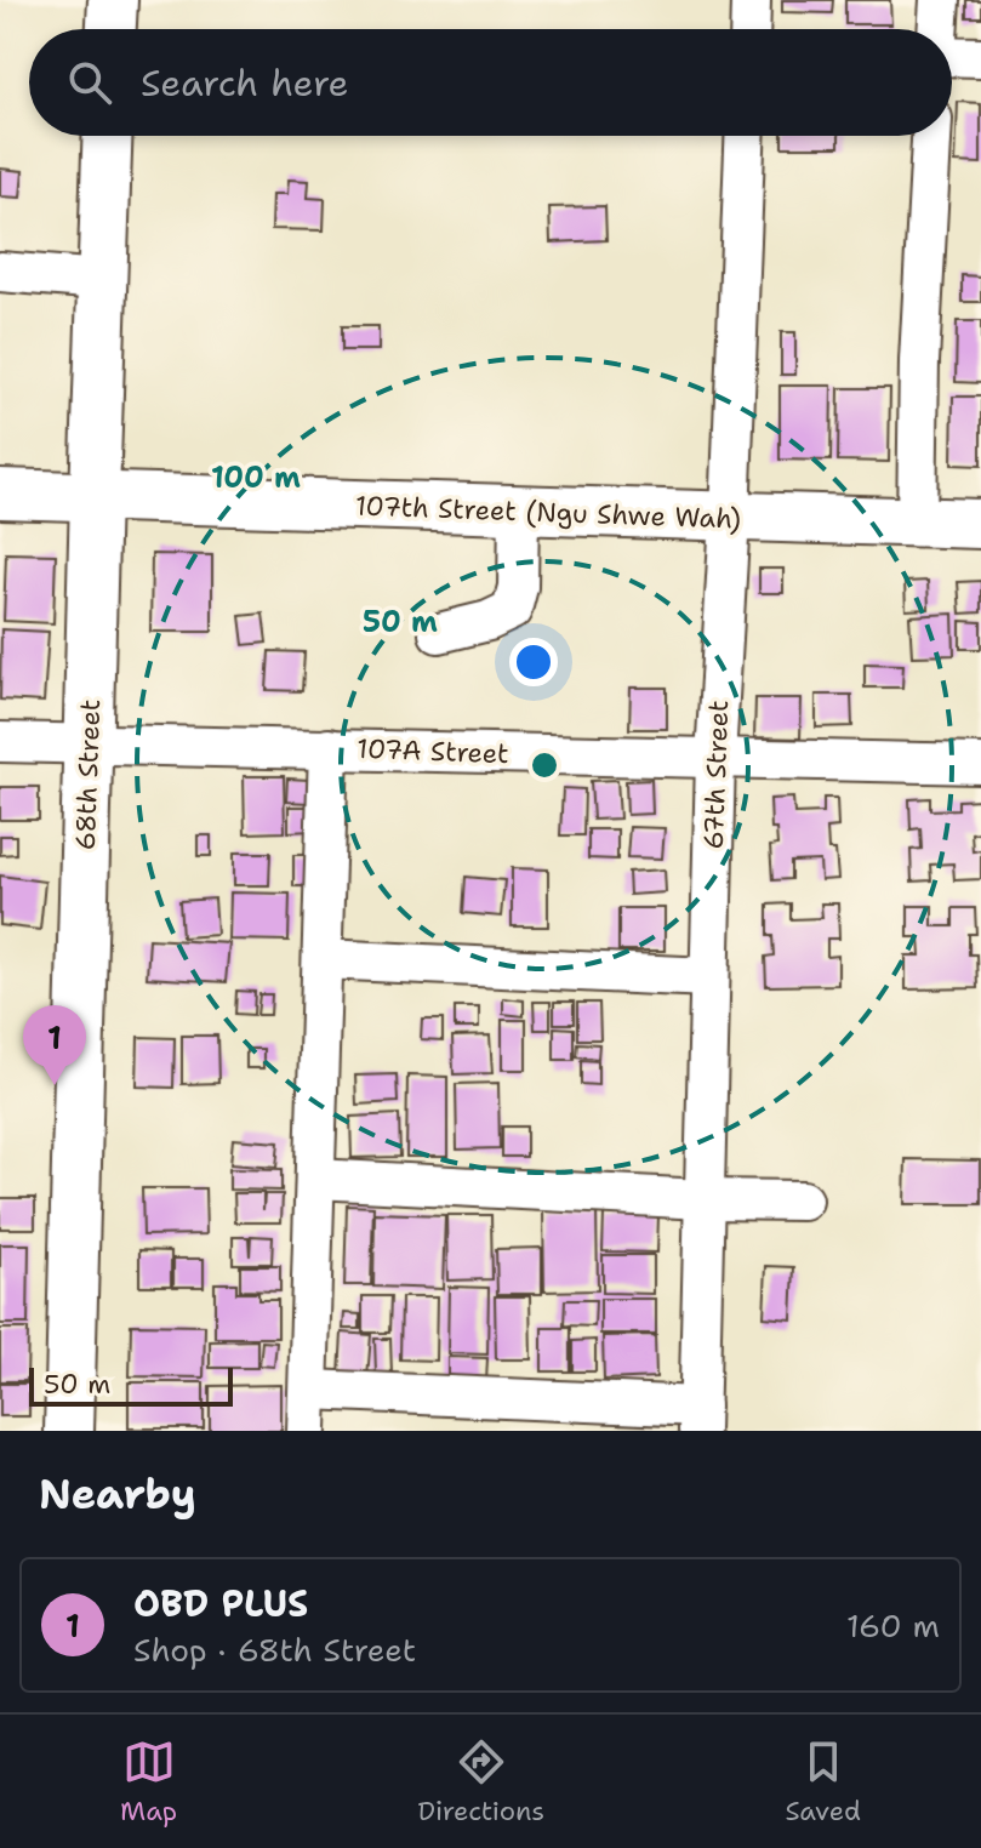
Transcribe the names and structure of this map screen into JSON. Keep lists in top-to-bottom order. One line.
{"streets":{"main road":["107th Street (Ngu Shwe Wah)","68th Street"],"street":["107A Street","67th Street"]},"crossings":[["107th Street (Ngu Shwe Wah)","68th Street"],["107th Street (Ngu Shwe Wah)","67th Street"],["107A Street","68th Street"],["107A Street","67th Street"]],"scale_bar":"50 m","page":{"search":"Search here","pins":"1","scale":"50 m","heading":"Nearby","list":[{"mark":"1","name":"OBD PLUS","note":"Shop · 68th Street","value":"160 m"}],"nav":["Map","Directions","Saved"]},"rings":["100 m","50 m"]}
